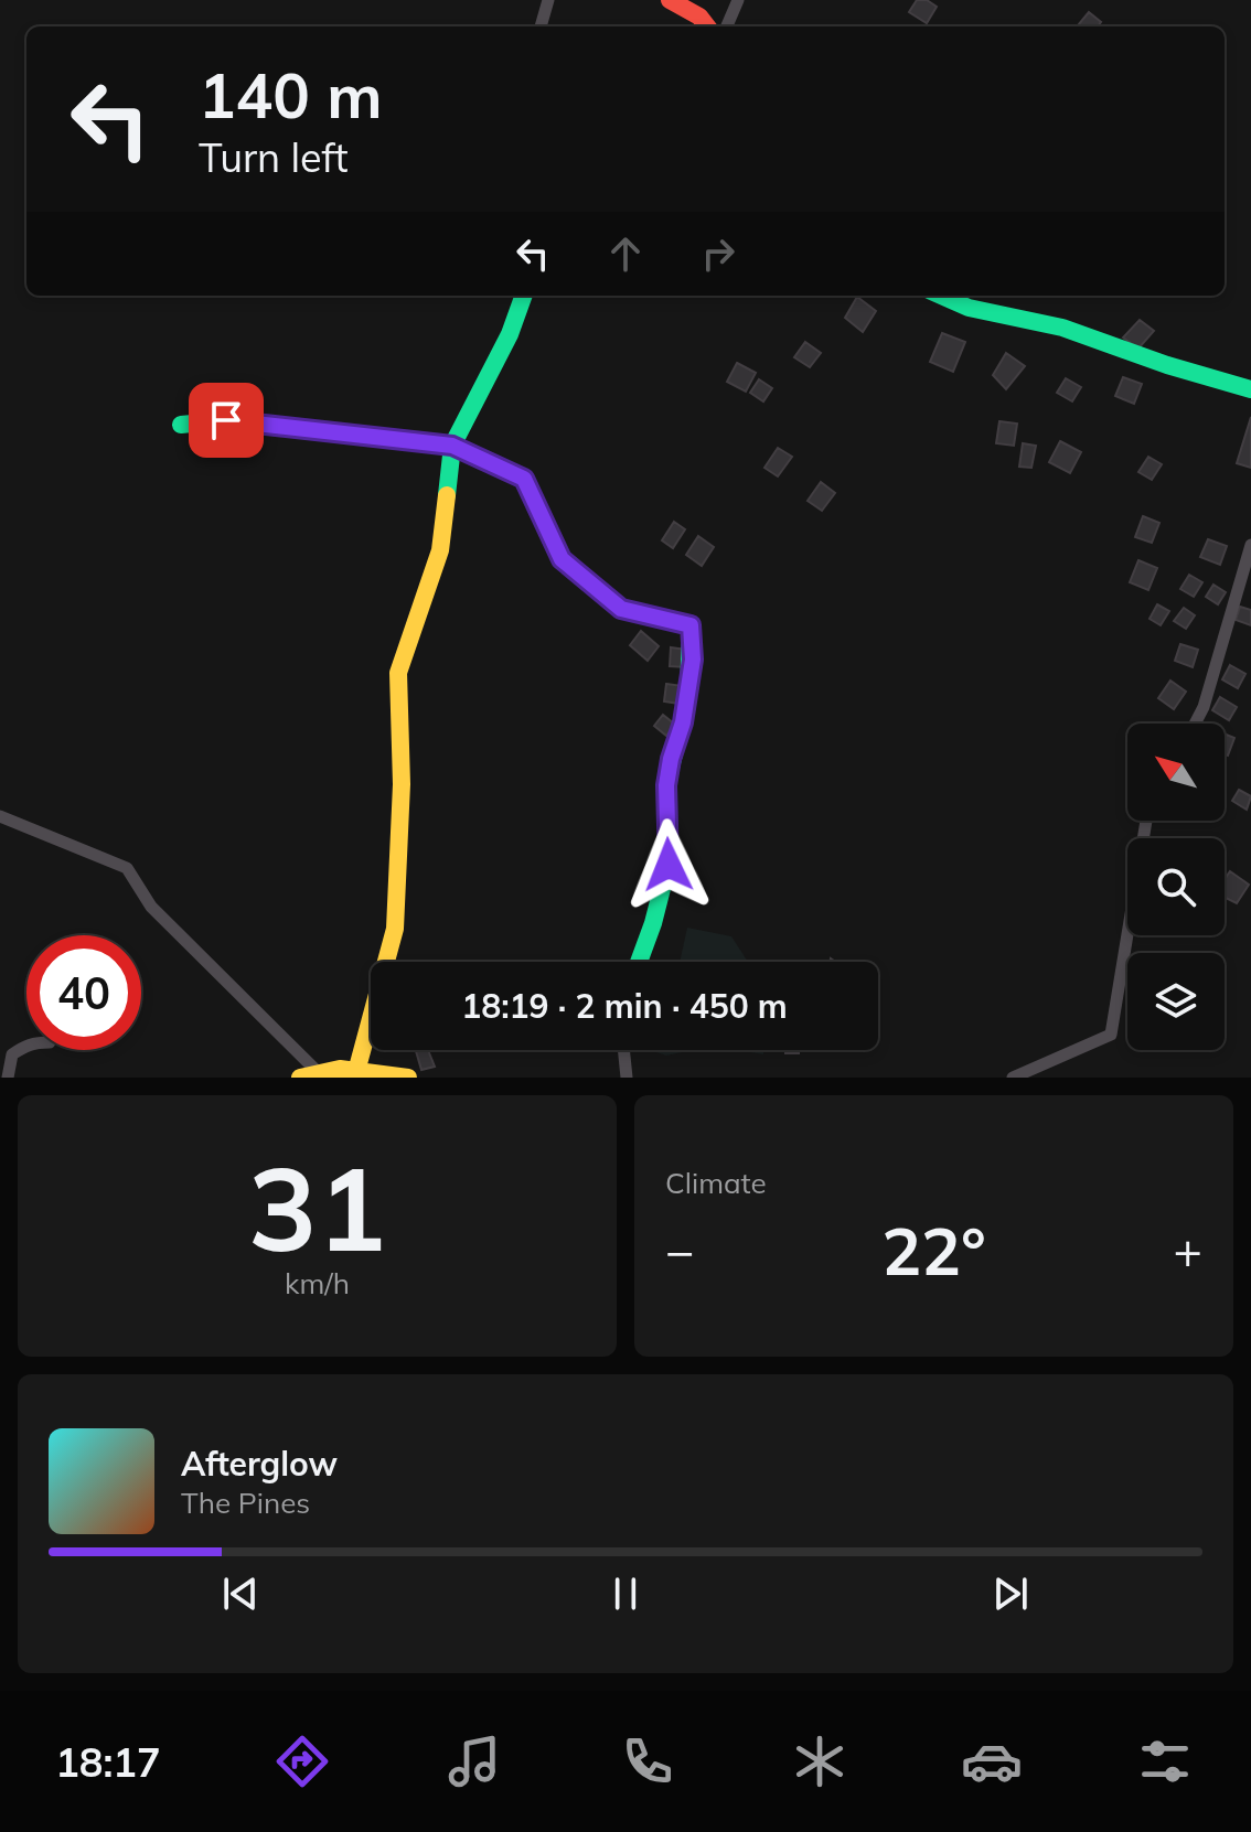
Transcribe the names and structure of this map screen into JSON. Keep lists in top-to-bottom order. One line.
{"north":"top left","page":{"turn":["140 m","Turn left"],"limit":"40","trip":"18:19 · 2 min · 450 m","tile":[["31","km/h"],"Climate"],"heat":["−","22°","+"],"song":["Afterglow","The Pines"],"tabs":"18:17"}}
